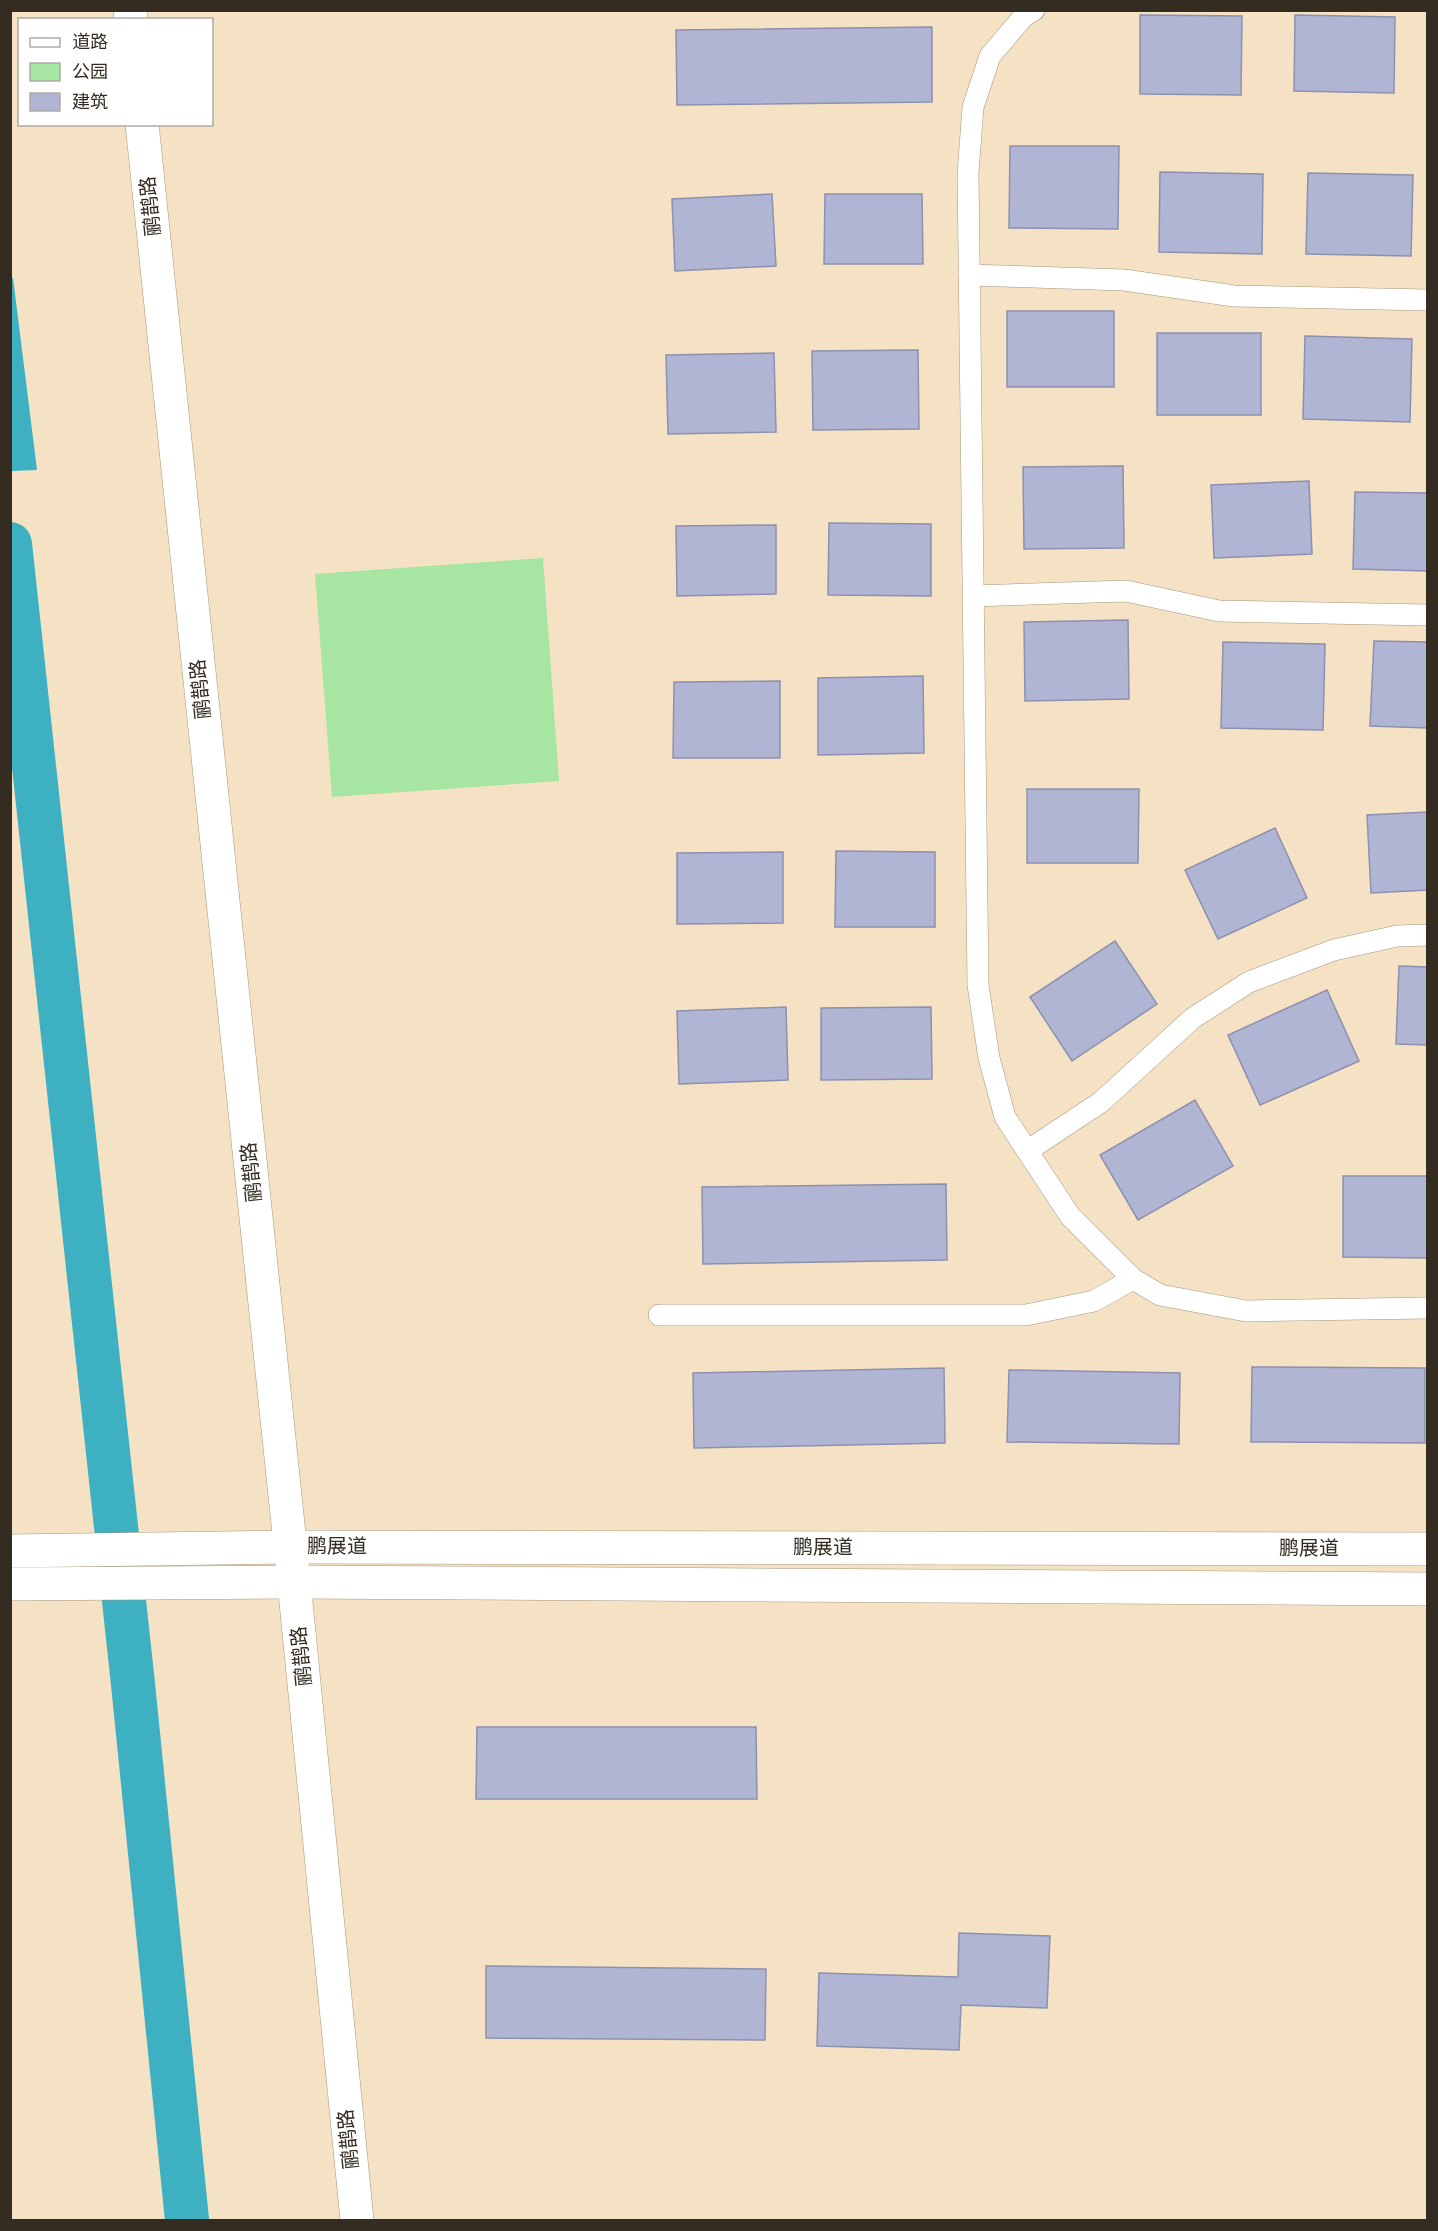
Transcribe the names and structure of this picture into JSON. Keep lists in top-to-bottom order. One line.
{"streets":{"street":["鹂鹊路","鹏展道"]},"crossings":[["鹂鹊路","鹏展道"]],"legend":["道路","公园","建筑"]}
